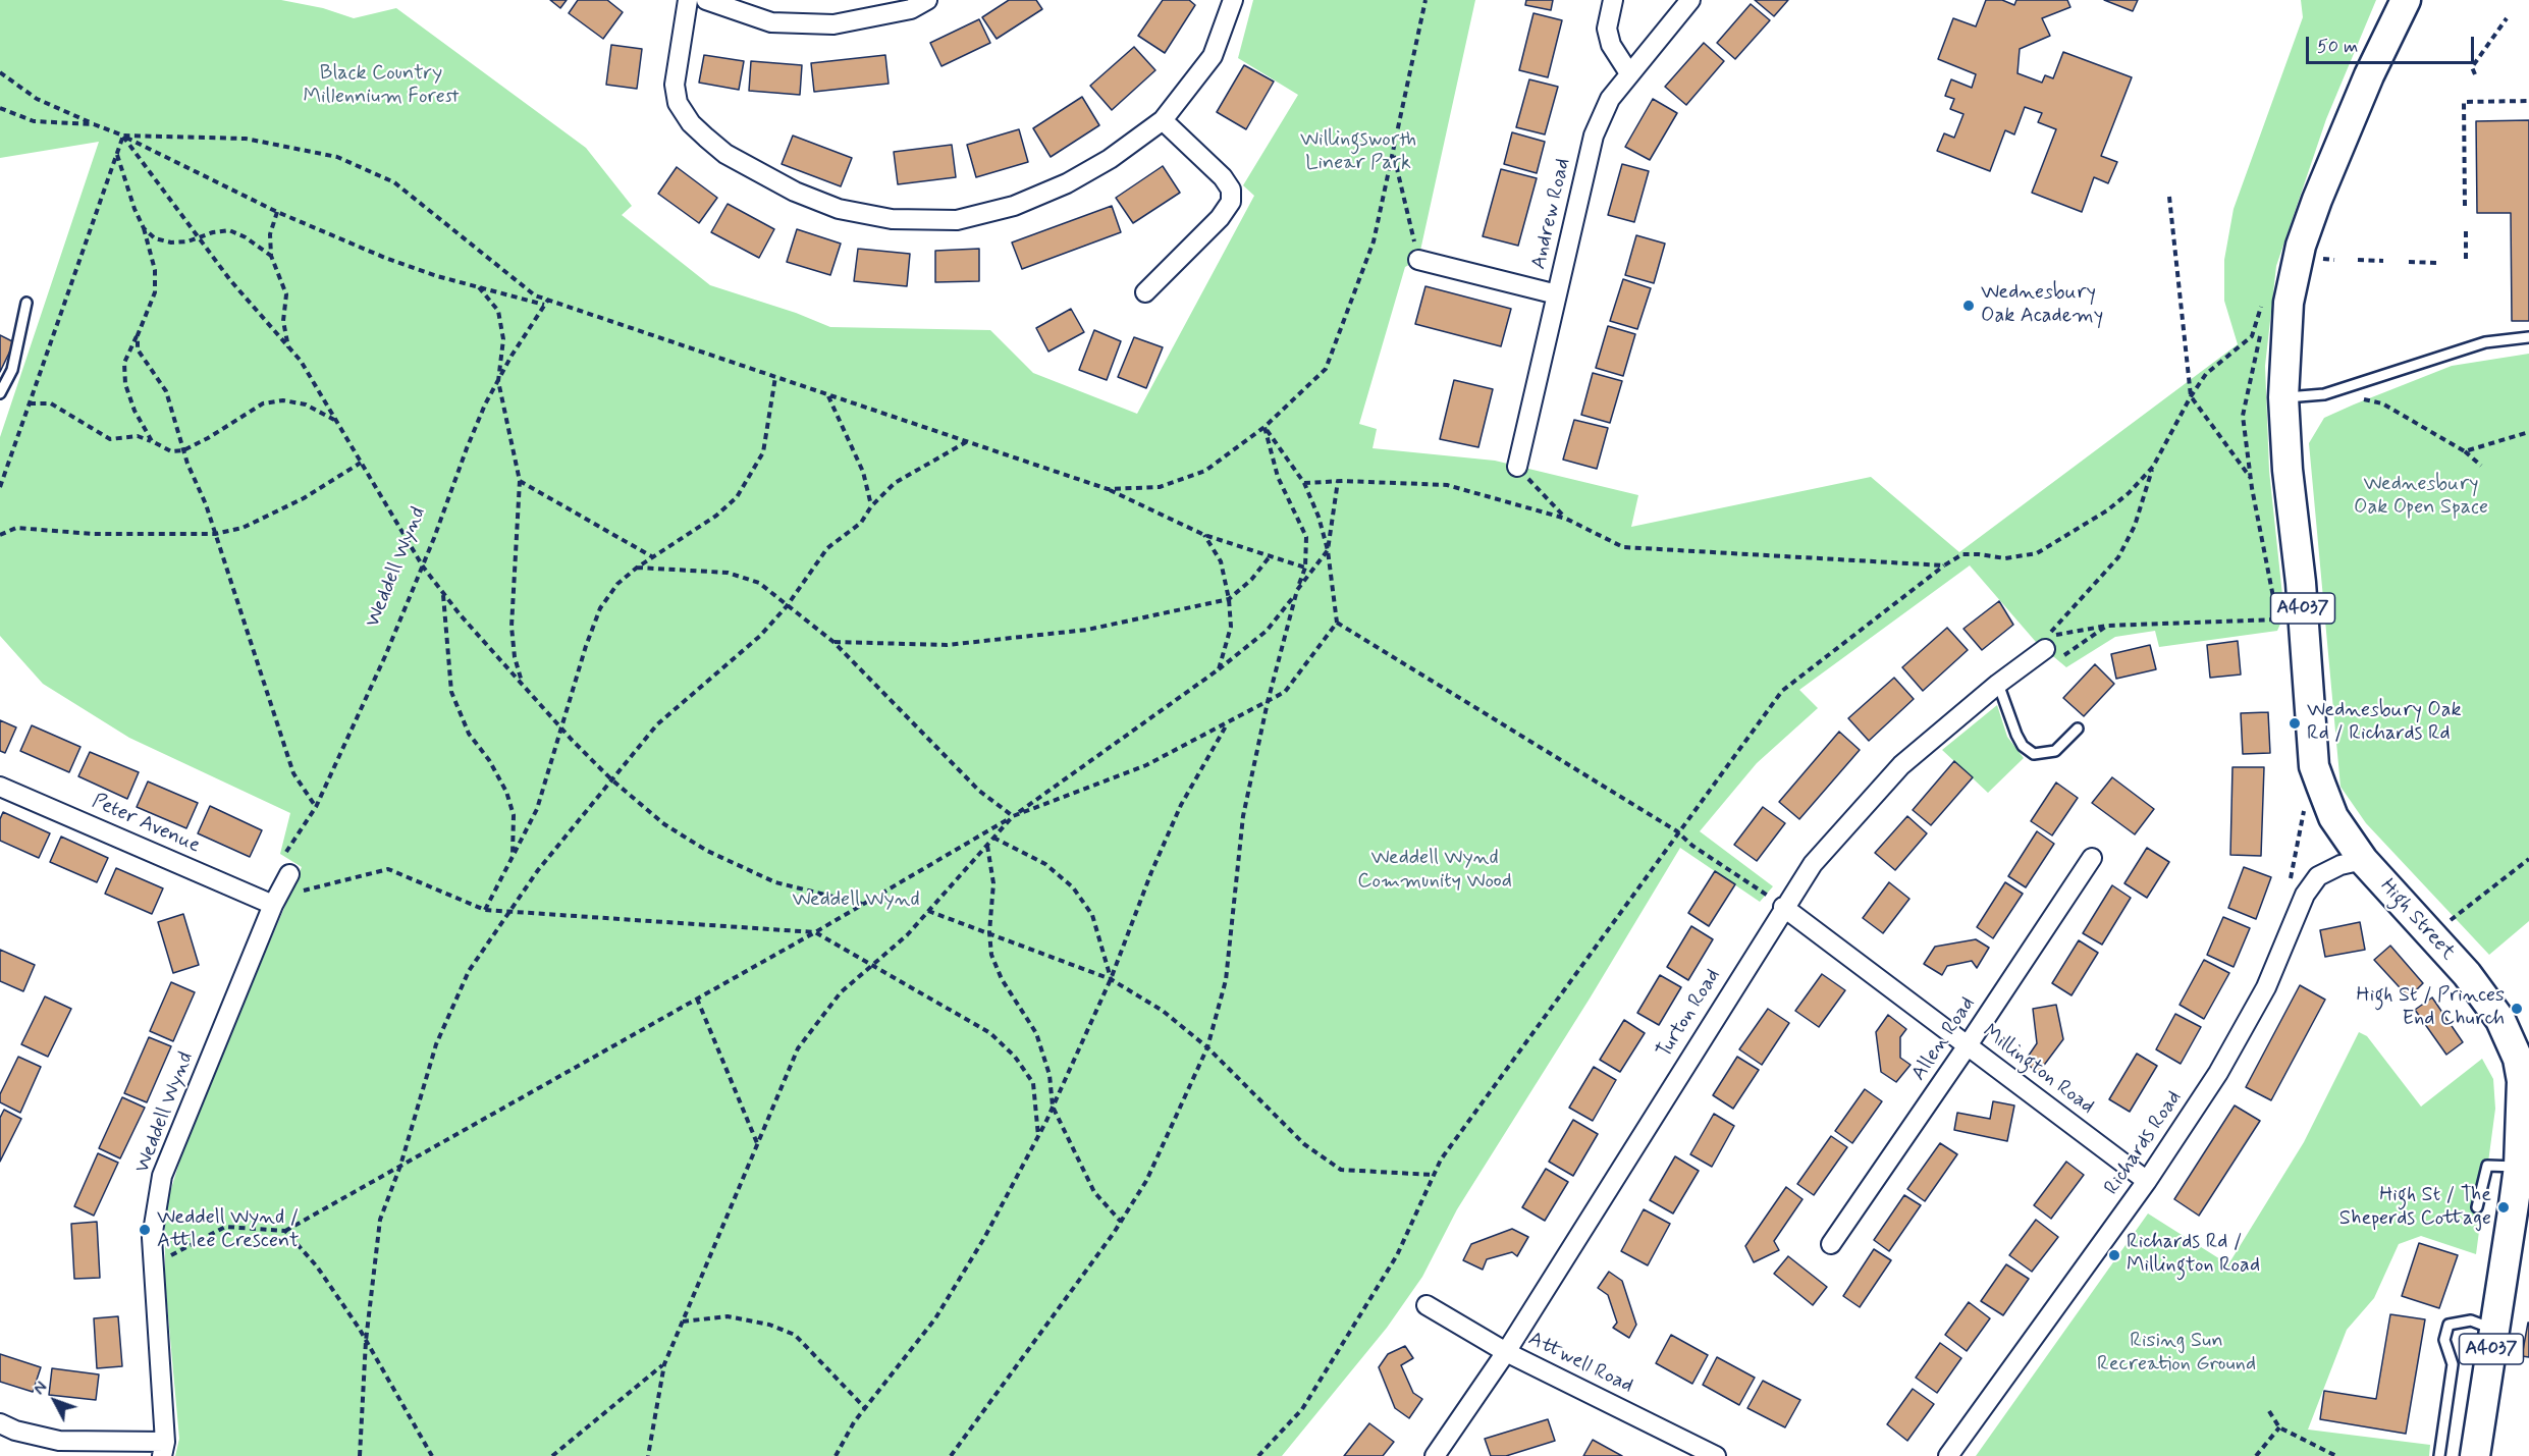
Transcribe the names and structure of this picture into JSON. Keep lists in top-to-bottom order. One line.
{"streets":{"main road":["A4037","High Street"],"street":["Andrew Road","Weddell Wynd","Peter Avenue","Turton Road","Allen Road","Millington Road","Richards Road","Attwell Road"]},"crossings":[["Weddell Wynd","Peter Avenue"],["A4037","High Street"],["High Street","Richards Road"],["Turton Road","Millington Road"],["Turton Road","Attwell Road"],["Allen Road","Millington Road"],["Millington Road","Richards Road"]],"parks":["Black Country Millennium Forest","Willingsworth Linear Park","Wednesbury Oak Open Space","Weddell Wynd Community Wood","Weddell Wynd","Rising Sun Recreation Ground"],"places":["Wednesbury Oak Academy","Wednesbury Oak Rd / Richards Rd","High St / Princes End Church","High St / The Sheperds Cottage","Weddell Wynd / Attlee Crescent","Richards Rd / Millington Road"],"scale_bar":"50 m","north":"top left"}
